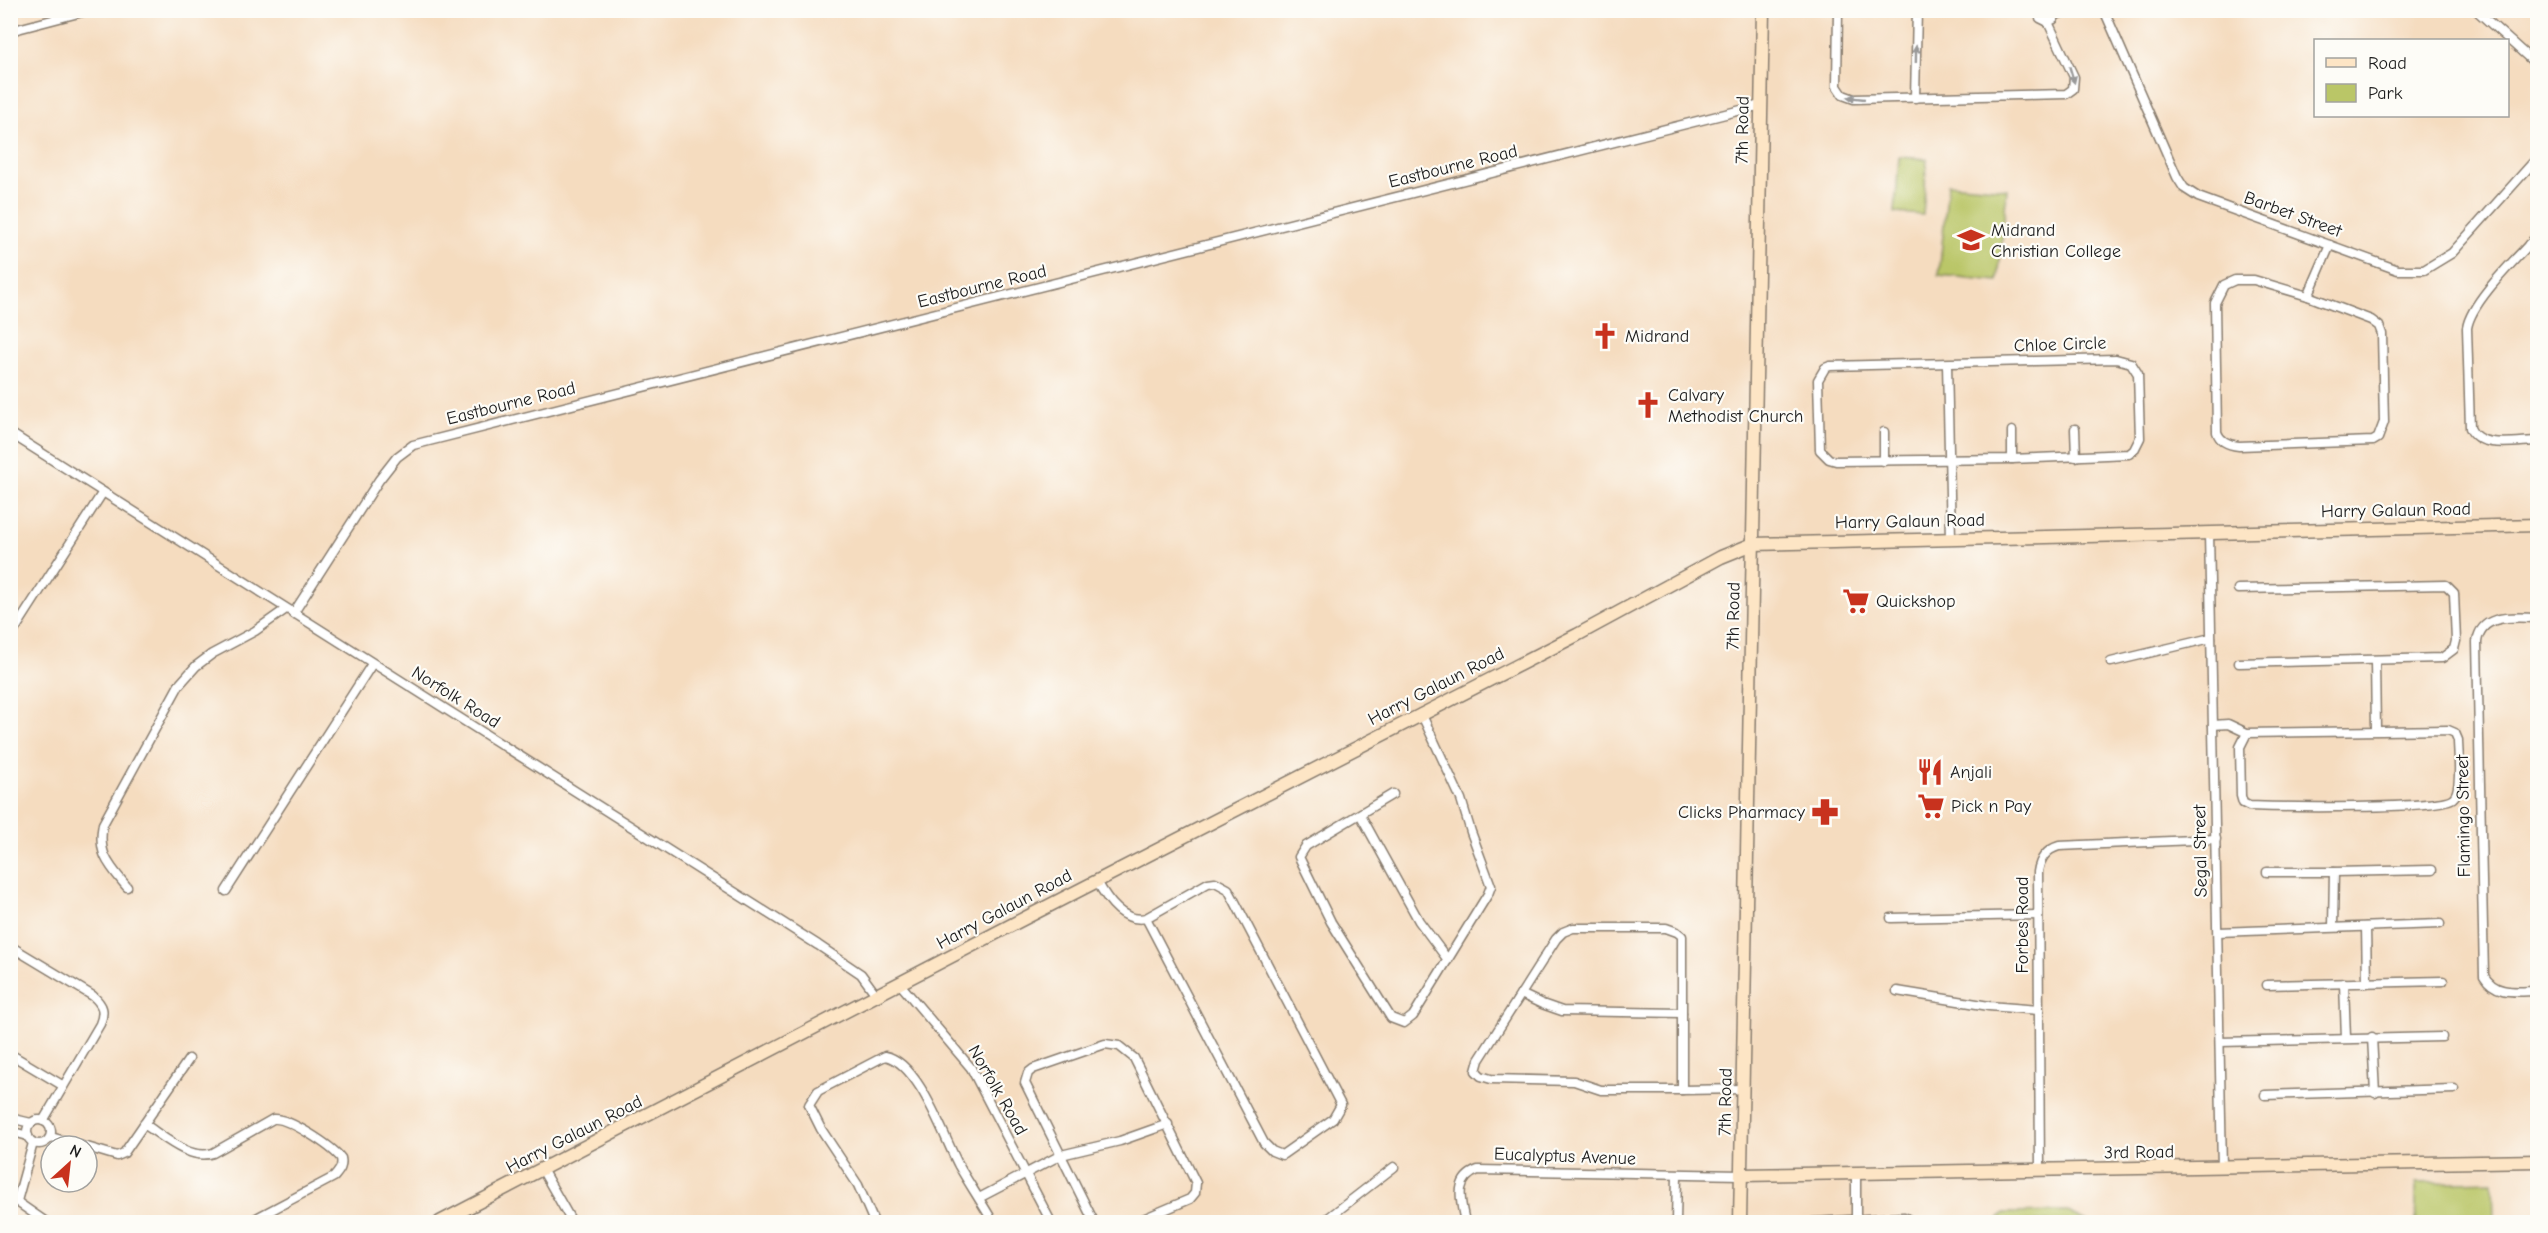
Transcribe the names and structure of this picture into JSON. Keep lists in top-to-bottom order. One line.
{"streets":{"main road":["7th Road","Harry Galaun Road","3rd Road"],"street":["Eastbourne Road","Barbet Street","Chloe Circle","Norfolk Road","Flamingo Street","Segal Street","Forbes Road","Eucalyptus Avenue"]},"crossings":[["7th Road","Eastbourne Road"],["7th Road","Harry Galaun Road"],["7th Road","3rd Road"],["7th Road","Eucalyptus Avenue"],["Eastbourne Road","Norfolk Road"],["Harry Galaun Road","Norfolk Road"],["Harry Galaun Road","Segal Street"],["Segal Street","Forbes Road"],["Segal Street","3rd Road"],["Forbes Road","3rd Road"],["3rd Road","Eucalyptus Avenue"]],"places":{"school or university":["Midrand Christian College"],"church":["Midrand","Calvary Methodist Church"],"supermarket":["Quickshop","Pick n Pay"],"restaurant":["Anjali"],"pharmacy":["Clicks Pharmacy"]},"legend":["Road","Park"],"north":"top right"}
